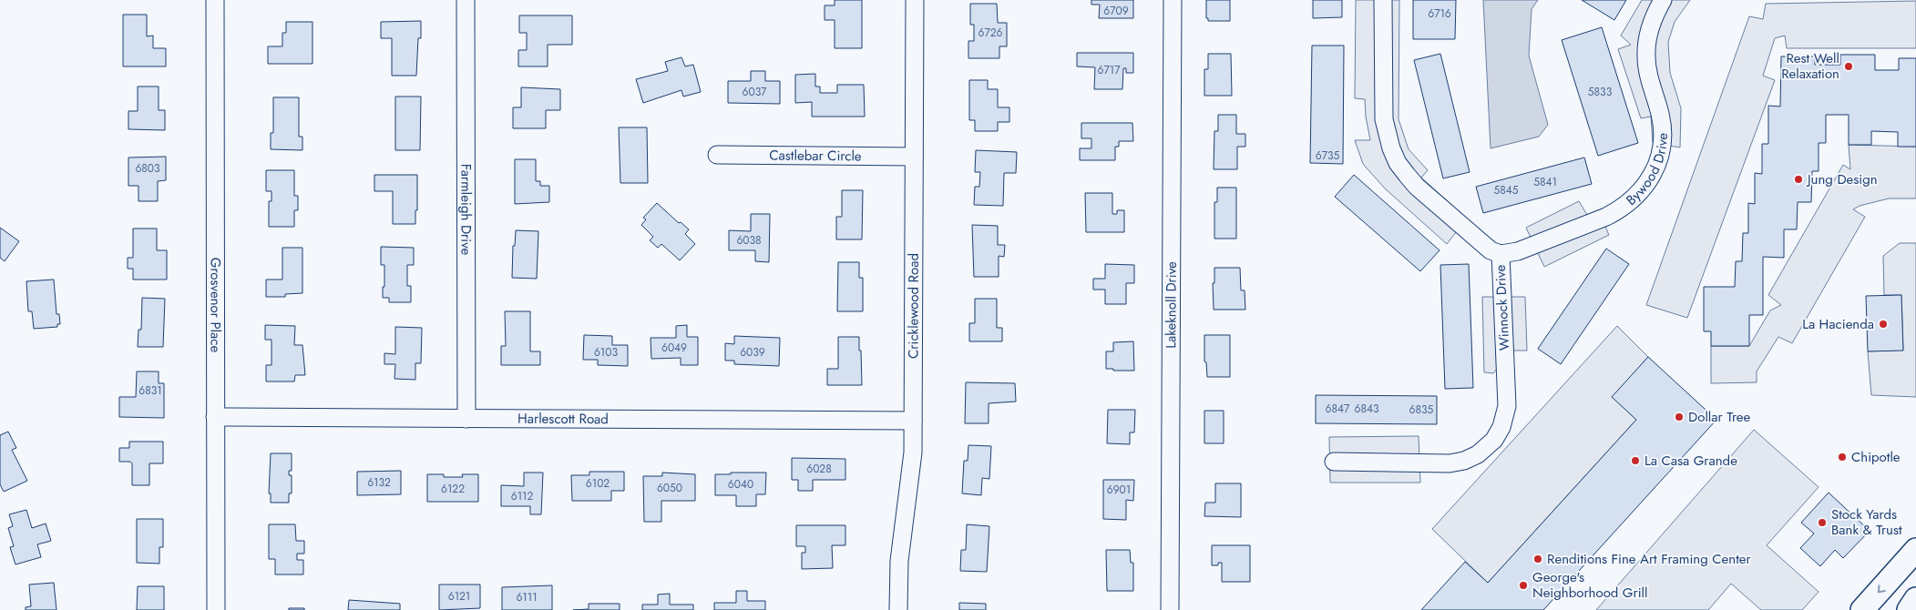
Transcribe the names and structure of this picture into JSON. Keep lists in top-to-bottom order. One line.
{"streets":{"street":["Castlebar Circle","Bywood Drive","Farmleigh Drive","Grosvenor Place","Cricklewood Road","Lakeknoll Drive","Winnock Drive","Harlescott Road"]},"crossings":[["Castlebar Circle","Cricklewood Road"],["Bywood Drive","Winnock Drive"],["Farmleigh Drive","Harlescott Road"],["Grosvenor Place","Harlescott Road"],["Cricklewood Road","Harlescott Road"]],"places":["Rest Well Relaxation","Jung Design","La Hacienda","Dollar Tree","Chipotle","La Casa Grande","Stock Yards Bank & Trust","Renditions Fine Art Framing Center","George's Neighborhood Grill"],"house_numbers":["6709","6716","6726","6717","6037","5833","6735","6803","5841","5845","6038","6049","6103","6039","6831","6847","6843","6835","6028","6132","6102","6040","6050","6122","6901","6112","6121","6111"]}
